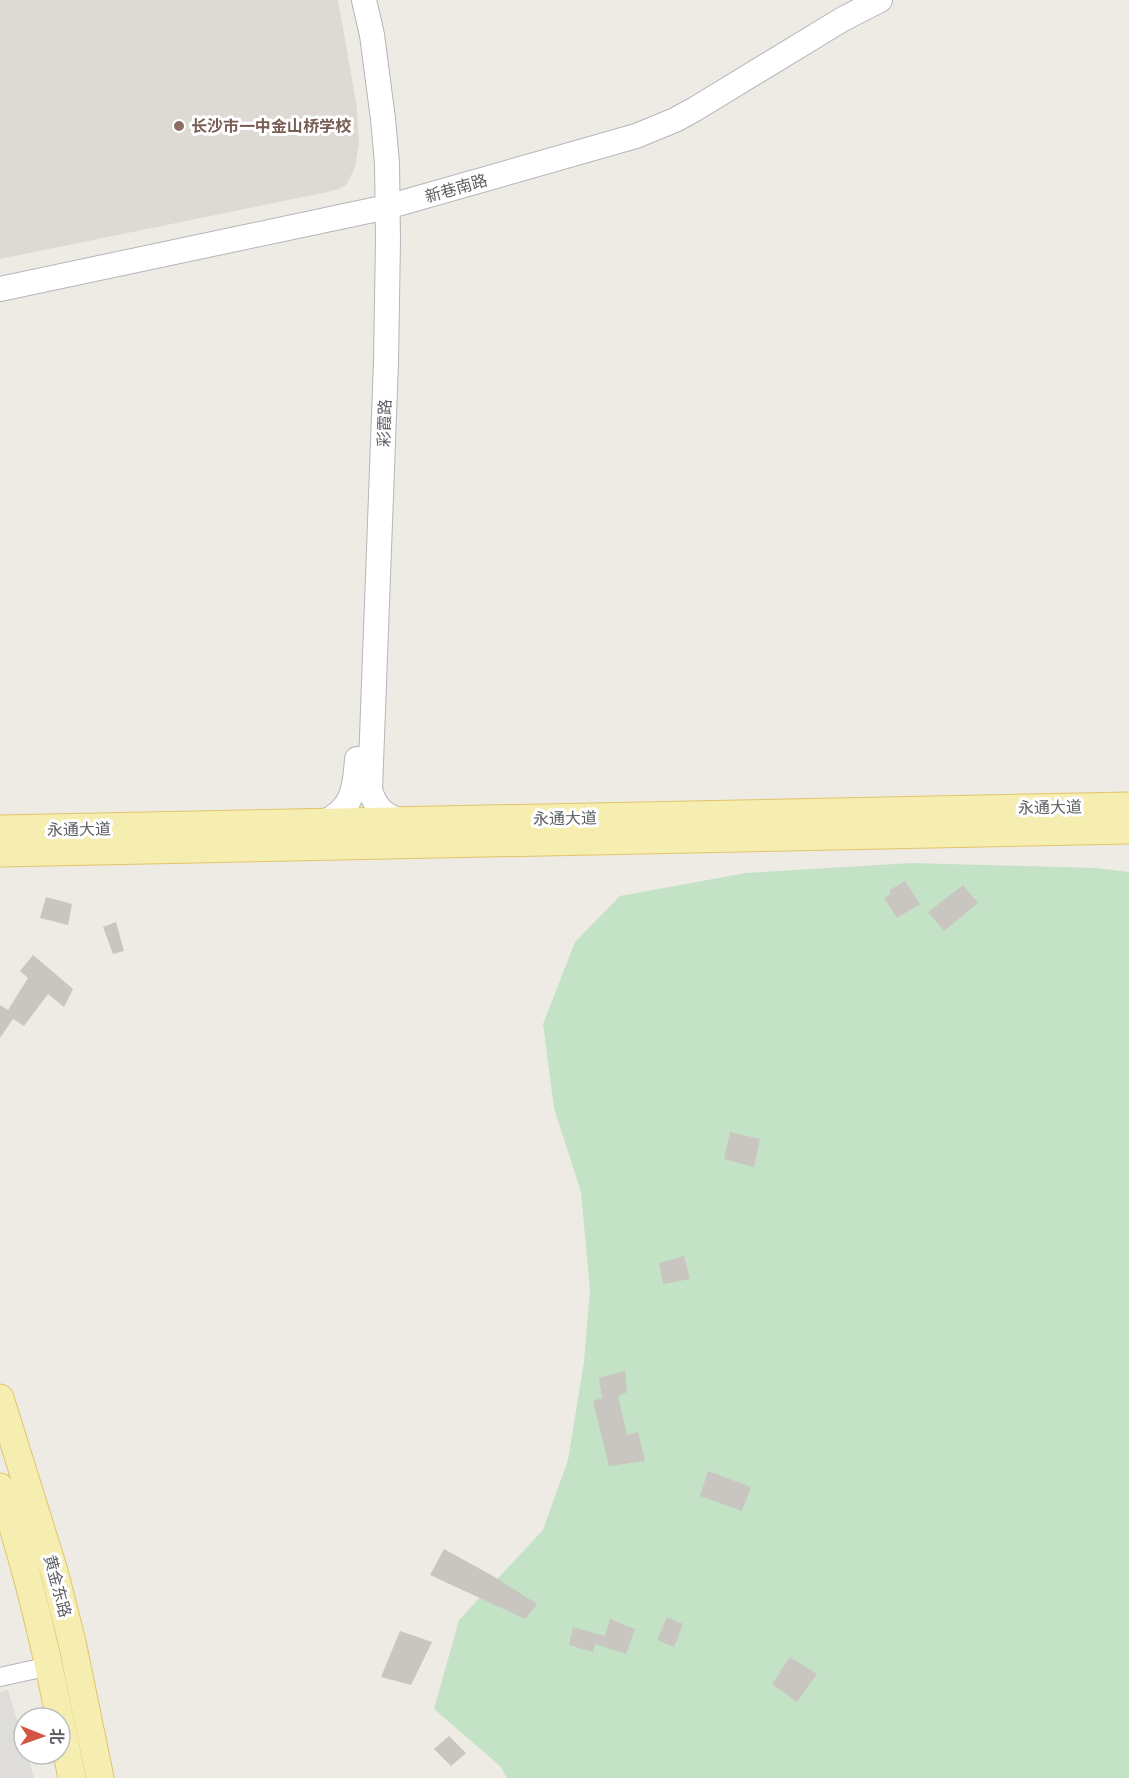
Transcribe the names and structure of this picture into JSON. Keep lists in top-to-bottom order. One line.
{"streets":{"main road":["新巷南路","彩霞路","永通大道","黄金东路"]},"crossings":[["新巷南路","彩霞路"],["彩霞路","永通大道"]],"places":["长沙市一中金山桥学校"],"north":"right"}
